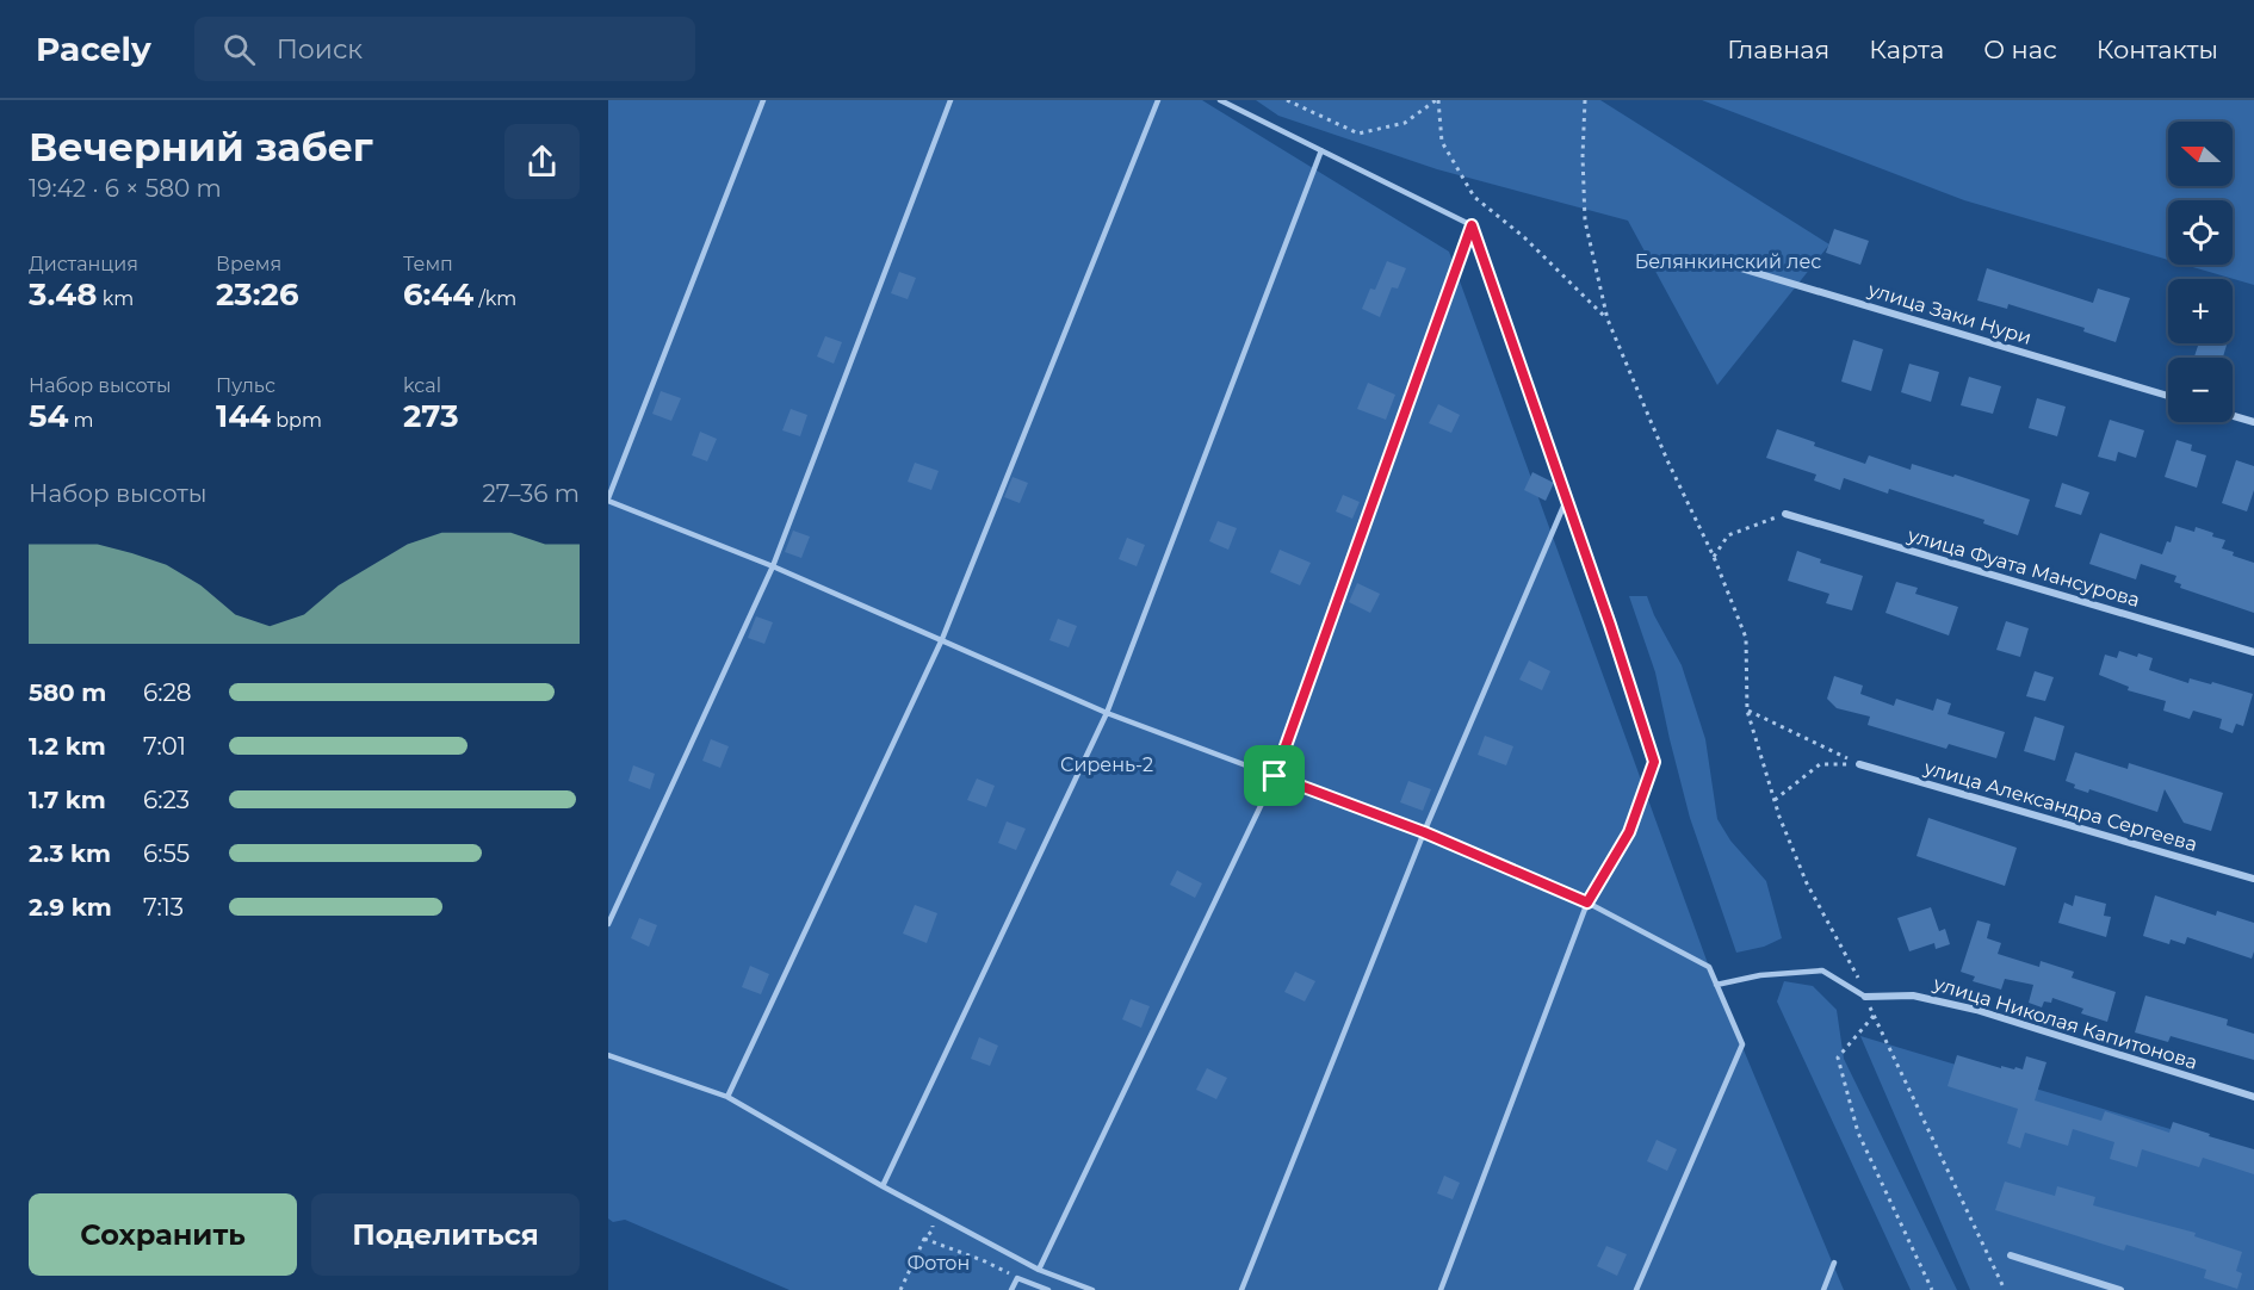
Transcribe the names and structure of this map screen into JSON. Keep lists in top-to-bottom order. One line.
{"streets":{"street":["улица Заки Нури","улица Фуата Мансурова","улица Александра Сергеева","улица Николая Капитонова"]},"parks":["Белянкинский лес","Сирень-2","Фотон"],"north":"left","page":{"header":"Pacely","search":"Поиск","nav":["Главная","Карта","О нас","Контакты"],"heading":["Вечерний забег","19:42 · 6 × 580 m"],"map_buttons":["+","−"],"stats":[["Дистанция","3.48 km"],["Время","23:26"],["Темп","6:44 /km"],["Набор высоты","54 m"],["Пульс","144 bpm"],["kcal","273"]],"chart":["Набор высоты","27–36 m"],"list":[{"name":"580 m","note":"6:28"},{"name":"1.2 km","note":"7:01"},{"name":"1.7 km","note":"6:23"},{"name":"2.3 km","note":"6:55"},{"name":"2.9 km","note":"7:13"}],"buttons":["Сохранить","Поделиться"]}}
